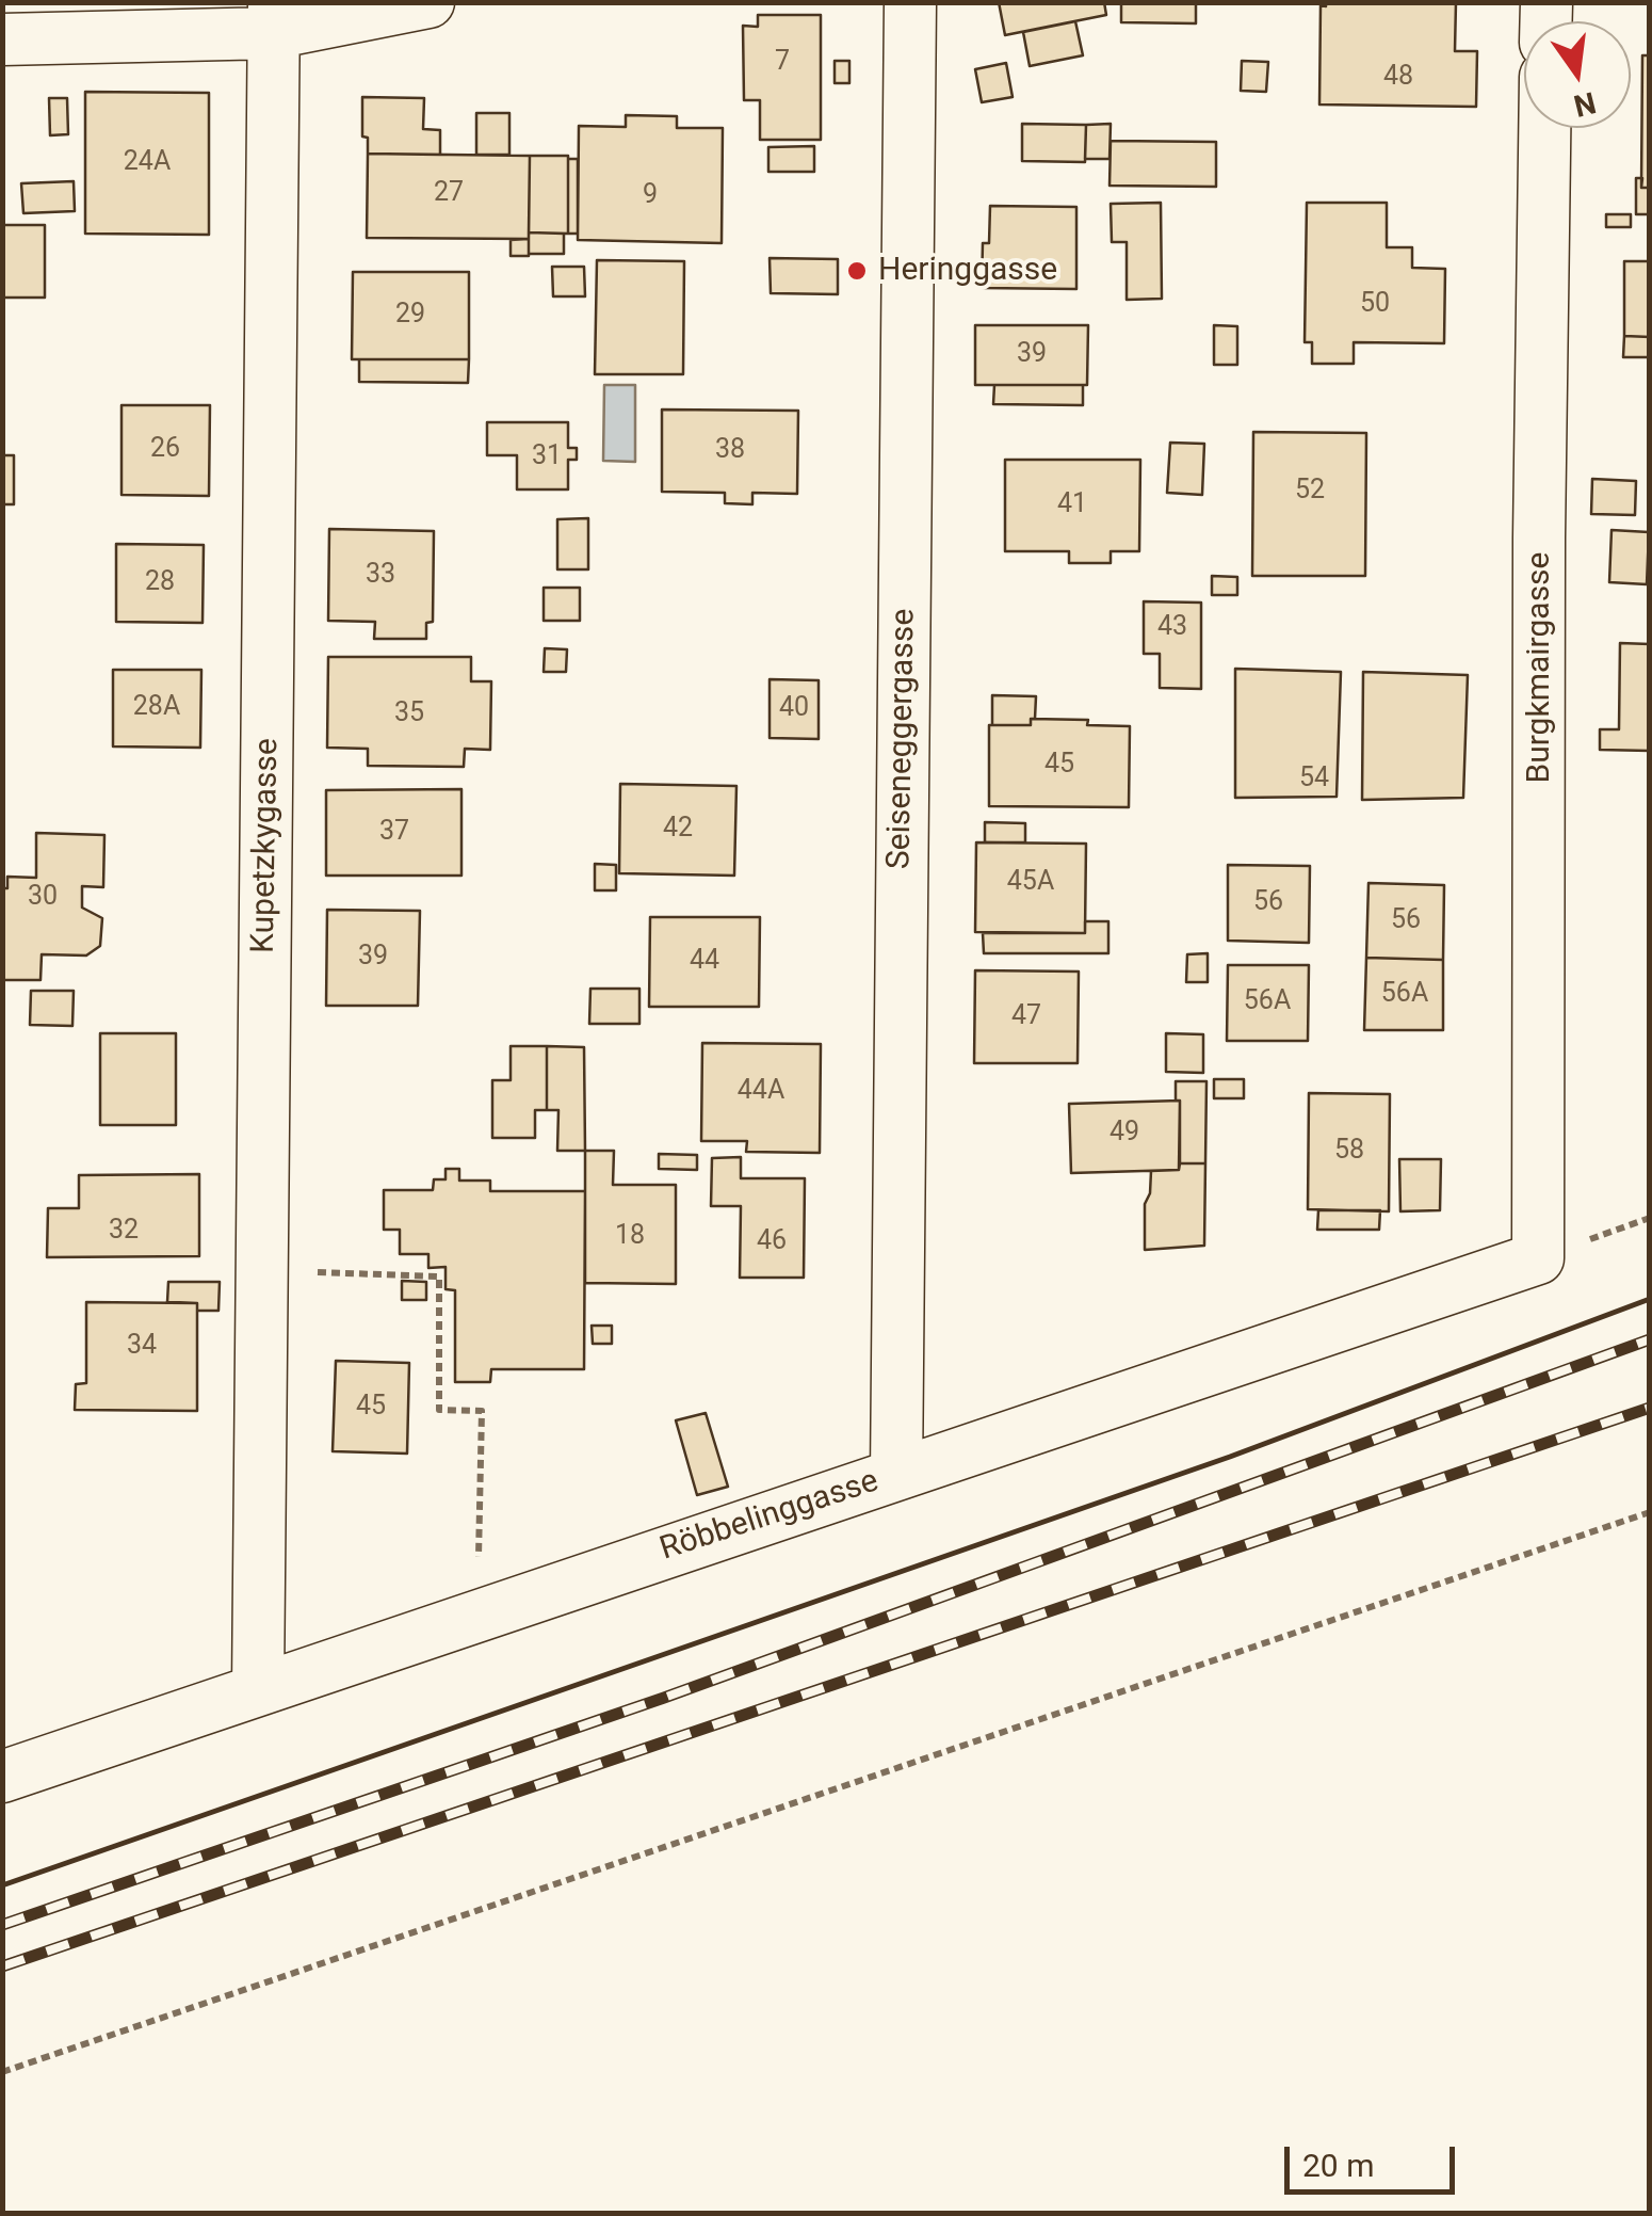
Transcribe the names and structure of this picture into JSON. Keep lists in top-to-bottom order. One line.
{"streets":{"street":["Burgkmairgasse","Seiseneggergasse","Kupetzkygasse","Röbbelinggasse"]},"crossings":[["Burgkmairgasse","Röbbelinggasse"],["Seiseneggergasse","Röbbelinggasse"],["Kupetzkygasse","Röbbelinggasse"]],"places":["Heringgasse"],"house_numbers":["7","48","24A","27","9","50","29","39","26","38","31","52","41","33","28","43","28A","40","35","45","54","42","37","45A","30","56","56","39","44","56A","56A","47","44A","49","58","32","18","46","34","45"],"scale_bar":"20 m","north":"bottom"}
